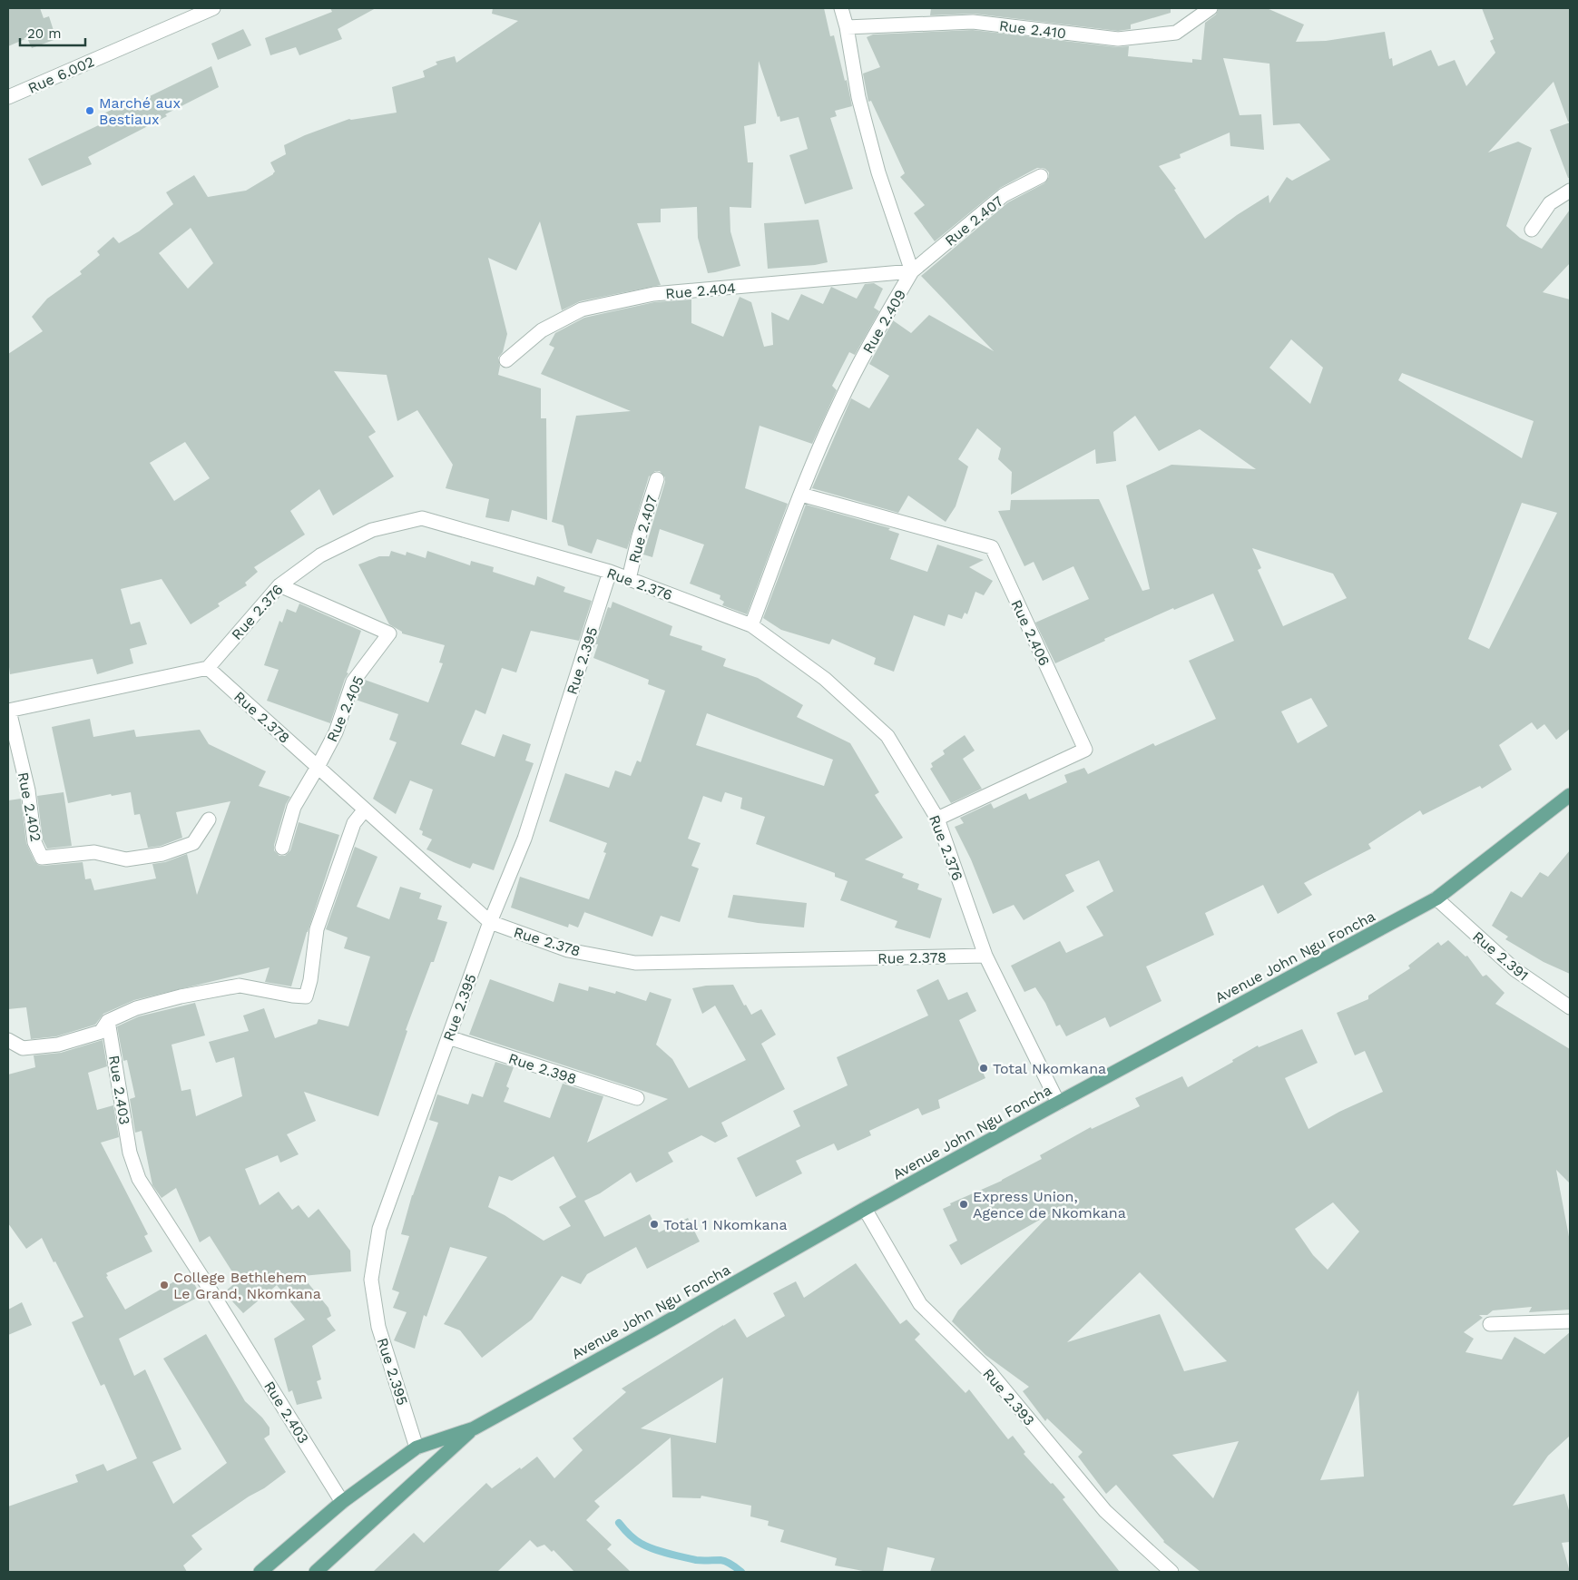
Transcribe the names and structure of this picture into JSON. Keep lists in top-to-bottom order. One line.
{"streets":{"main road":["Avenue John Ngu Foncha"],"street":["Rue 2.410","Rue 6.002","Rue 2.407","Rue 2.404","Rue 2.409","Rue 2.376","Rue 2.406","Rue 2.395","Rue 2.405","Rue 2.378","Rue 2.402","Rue 2.391","Rue 2.398","Rue 2.403","Rue 2.393"]},"crossings":[["Rue 2.410","Rue 2.409"],["Rue 2.407","Rue 2.404"],["Rue 2.407","Rue 2.409"],["Rue 2.407","Rue 2.376"],["Rue 2.404","Rue 2.409"],["Rue 2.409","Rue 2.376"],["Rue 2.409","Rue 2.406"],["Rue 2.376","Rue 2.406"],["Rue 2.376","Rue 2.395"],["Rue 2.376","Rue 2.405"],["Rue 2.376","Rue 2.378"],["Rue 2.376","Avenue John Ngu Foncha"],["Rue 2.395","Rue 2.378"],["Rue 2.395","Avenue John Ngu Foncha"],["Rue 2.395","Rue 2.398"],["Rue 2.405","Rue 2.378"],["Rue 2.391","Avenue John Ngu Foncha"],["Avenue John Ngu Foncha","Rue 2.403"],["Avenue John Ngu Foncha","Rue 2.393"]],"places":["Marché aux Bestiaux","Total Nkomkana","Express Union, Agence de Nkomkana","Total 1 Nkomkana","College Bethlehem Le Grand, Nkomkana"],"scale_bar":"20 m"}
